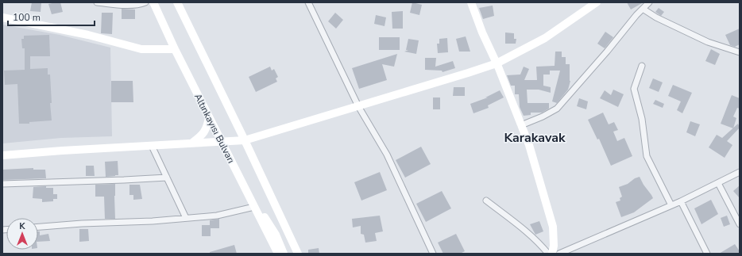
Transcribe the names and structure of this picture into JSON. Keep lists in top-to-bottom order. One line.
{"streets":{"main road":["Altınkayısı Bulvarı"]},"districts":["Karakavak"],"scale_bar":"100 m","north":"top"}
